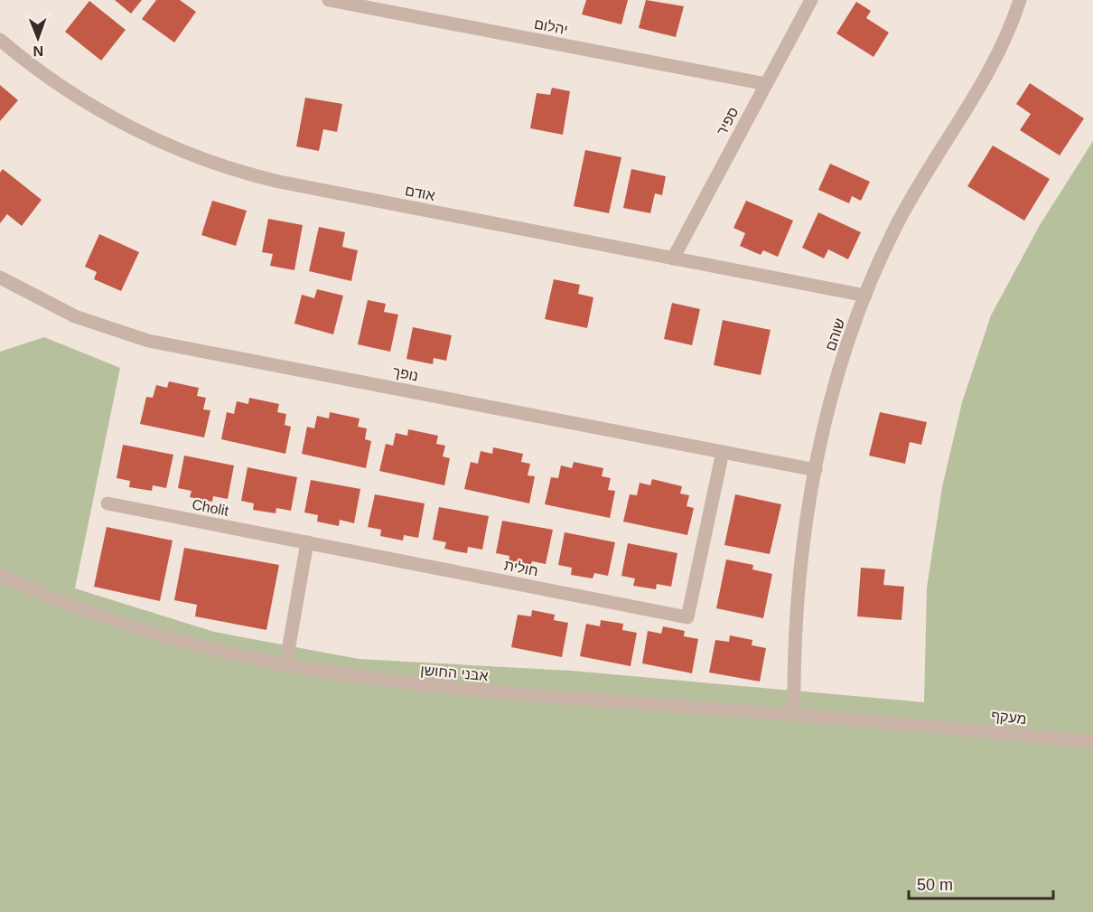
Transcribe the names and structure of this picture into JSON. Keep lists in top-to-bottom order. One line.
{"streets":{"street":["יהלום","ספיר","אודם","שוהם","נופך","Cholit","חולית","אבני החושן","מעקף"]},"crossings":[["יהלום","ספיר"],["ספיר","אודם"],["אודם","שוהם"],["שוהם","נופך"],["שוהם","אבני החושן"],["נופך","חולית"],["Cholit","חולית"],["אבני החושן","מעקף"]],"scale_bar":"50 m","north":"bottom"}
